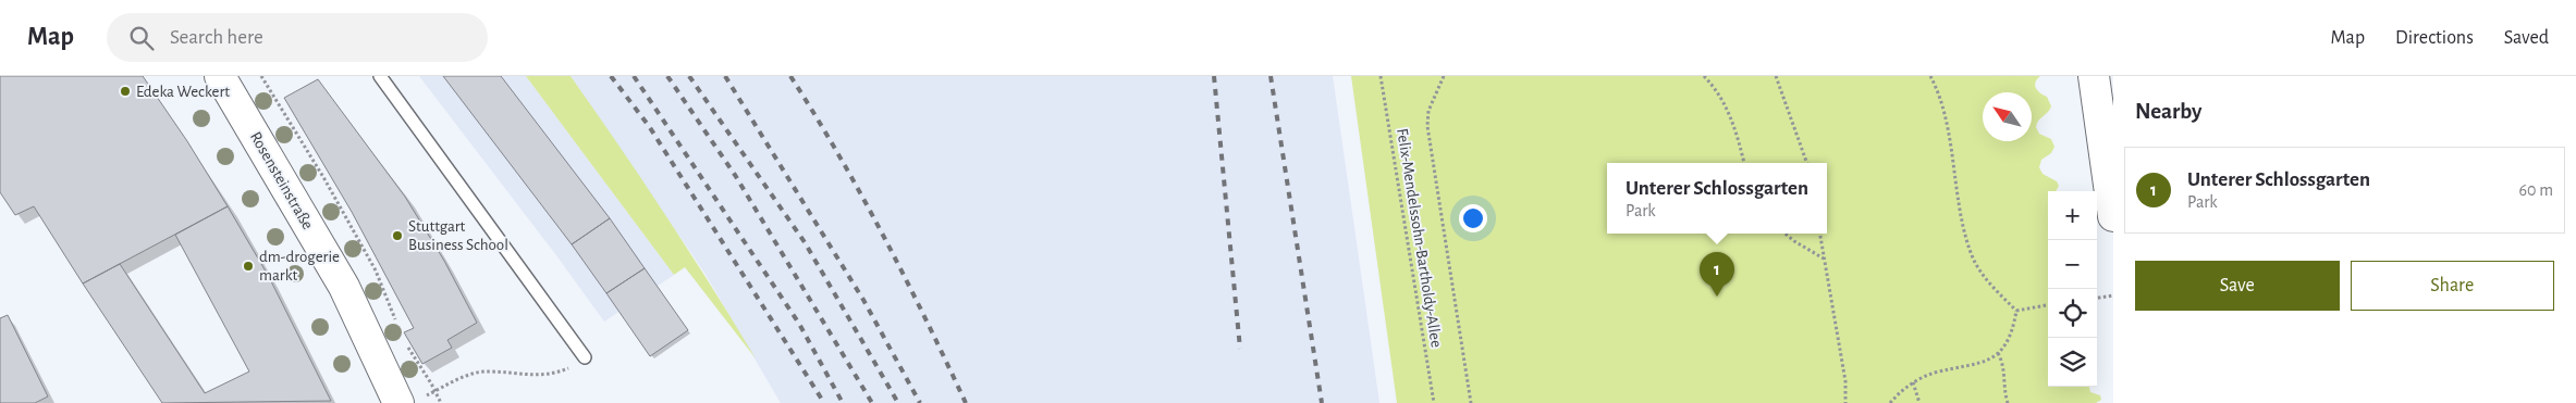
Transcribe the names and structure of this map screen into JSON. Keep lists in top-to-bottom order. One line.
{"streets":{"street":["Rosensteinstraße"],"path":["Felix-Mendelssohn-Bartholdy-Allee"]},"places":["Edeka Weckert","Stuttgart Business School","dm-drogerie markt"],"north":"top left","page":{"header":"Map","search":"Search here","nav":["Map","Directions","Saved"],"heading":"Nearby","list":[{"mark":"1","name":"Unterer Schlossgarten","note":"Park","value":"60 m"}],"popup":["Unterer Schlossgarten","Park"],"map_buttons":["+","−"],"buttons":["Save","Share"],"pins":"1"}}
